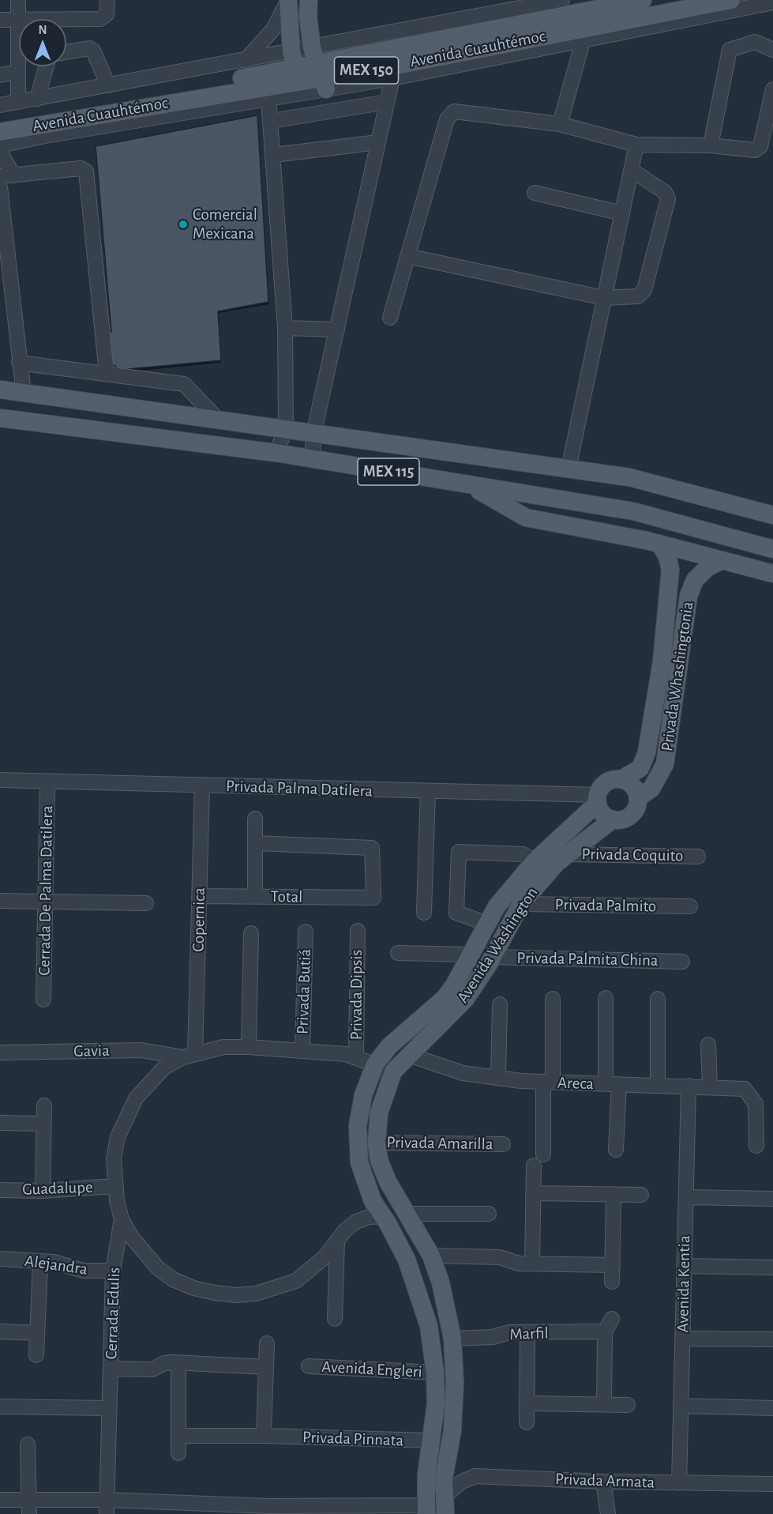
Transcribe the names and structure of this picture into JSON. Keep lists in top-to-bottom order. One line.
{"streets":{"main road":["Avenida Cuauhtémoc","MEX 150","MEX 115","Privada Whashingtonia","Avenida Washington"],"street":["Privada Palma Datilera","Privada Coquito","Cerrada De Palma Datilera","Total","Privada Palmito","Copernica","Privada Palmita China","Privada Butiá","Privada Dipsis","Gavia","Areca","Privada Amarilla","Guadalupe","Alejandra","Avenida Kentia","Cerrada Edulis","Marfil","Avenida Engleri","Privada Pinnata","Privada Armata"]},"crossings":[["Privada Whashingtonia","Privada Palma Datilera"],["Privada Whashingtonia","Avenida Washington"],["Privada Palma Datilera","Cerrada De Palma Datilera"],["Privada Palma Datilera","Copernica"],["Privada Palma Datilera","Avenida Washington"],["Privada Coquito","Avenida Washington"],["Total","Copernica"],["Privada Palmito","Avenida Washington"],["Copernica","Gavia"],["Avenida Washington","Privada Palmita China"],["Avenida Washington","Areca"],["Avenida Washington","Privada Amarilla"],["Avenida Washington","Marfil"],["Avenida Washington","Avenida Engleri"],["Avenida Washington","Privada Pinnata"],["Avenida Washington","Privada Armata"],["Areca","Avenida Kentia"],["Alejandra","Cerrada Edulis"],["Avenida Kentia","Privada Armata"]],"places":["Comercial Mexicana"],"north":"top"}
